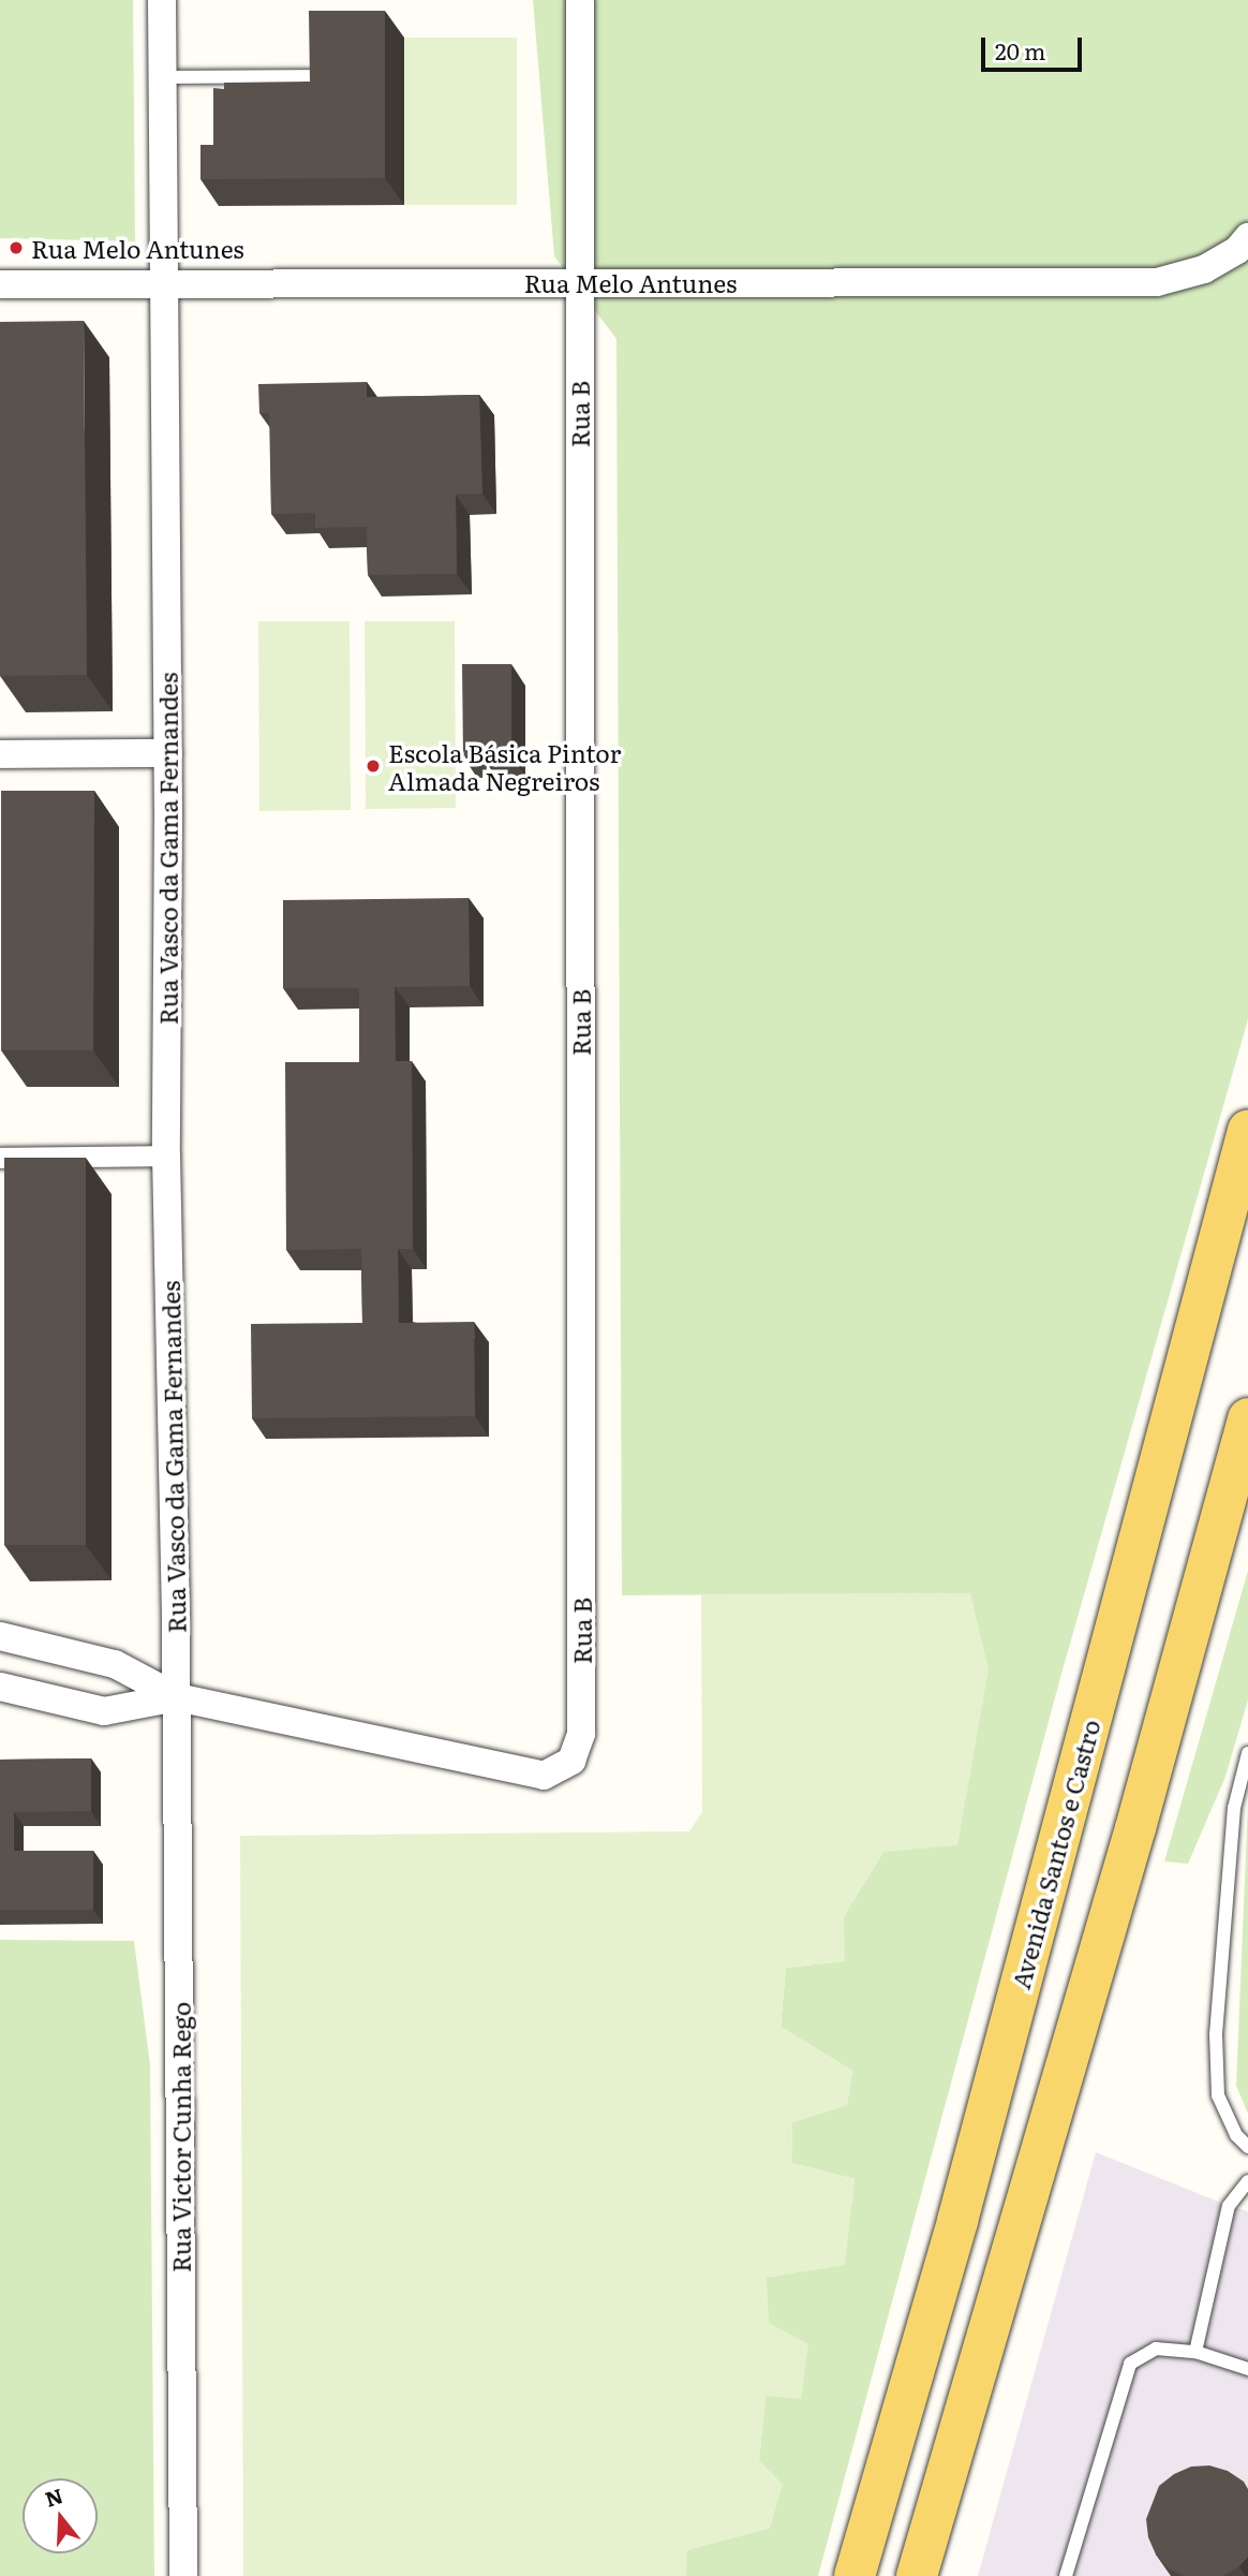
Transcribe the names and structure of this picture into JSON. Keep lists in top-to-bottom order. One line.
{"streets":{"main road":["Avenida Santos e Castro"],"street":["Rua Melo Antunes","Rua B","Rua Vasco da Gama Fernandes","Rua Victor Cunha Rego"]},"crossings":[["Rua Melo Antunes","Rua B"],["Rua Melo Antunes","Rua Vasco da Gama Fernandes"],["Rua B","Rua Vasco da Gama Fernandes"],["Rua B","Rua Victor Cunha Rego"],["Rua Vasco da Gama Fernandes","Rua Victor Cunha Rego"]],"places":["Rua Melo Antunes","Escola Básica Pintor Almada Negreiros"],"scale_bar":"20 m","north":"top"}
